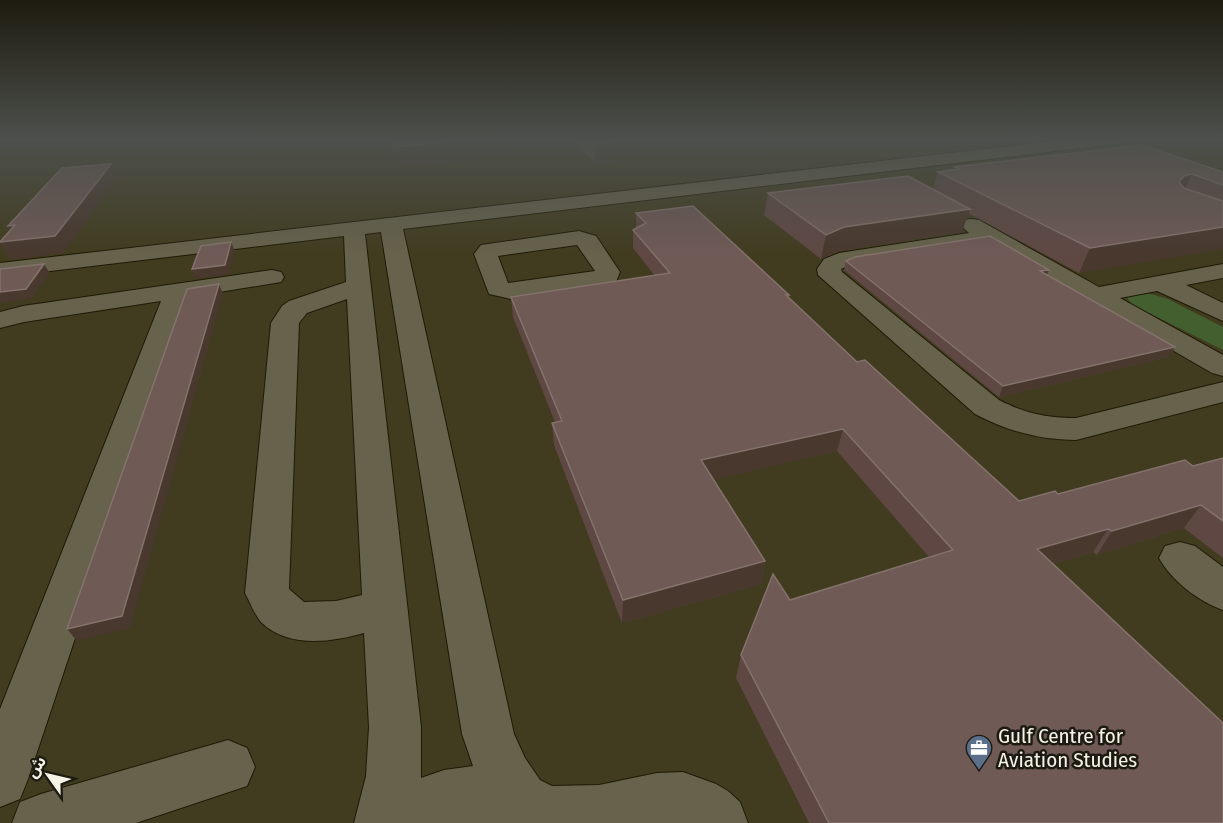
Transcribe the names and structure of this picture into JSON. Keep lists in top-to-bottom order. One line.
{"places":{"office":["Gulf Centre for Aviation Studies"]},"north":"top left"}
